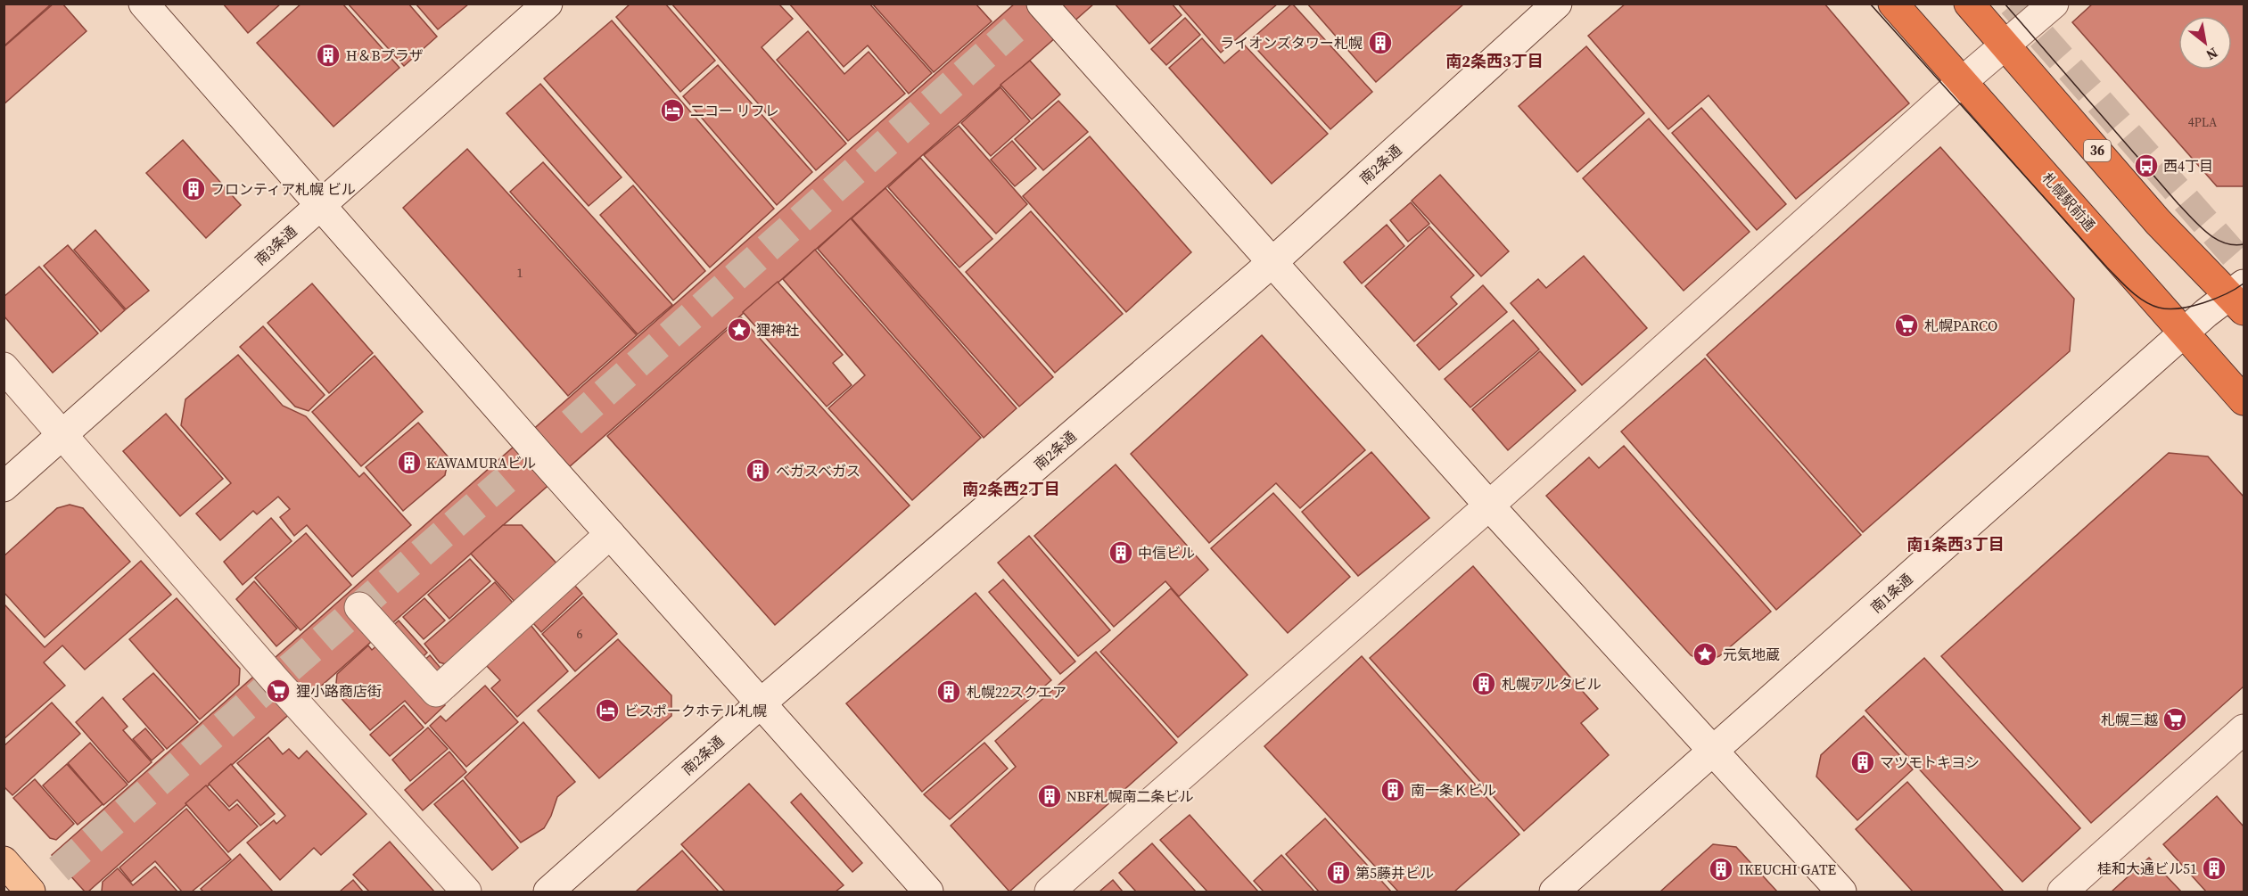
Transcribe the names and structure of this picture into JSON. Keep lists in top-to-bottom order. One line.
{"streets":{"highway":["36","札幌駅前通"],"street":["南2条通","南3条通","南1条通"]},"crossings":[["36","南1条通"],["札幌駅前通","南1条通"]],"districts":["南2条西3丁目","南2条西2丁目","南1条西3丁目"],"places":{"building":["ライオンズタワー札幌","H＆Bプラザ","フロンティア札幌 ビル","KAWAMURAビル","ベガスベガス","中信ビル","札幌アルタビル","札幌22スクエア","マツモトキヨシ","南一条Ｋビル","NBF札幌南二条ビル","桂和大通ビル51","IKEUCHI GATE","第5藤井ビル"],"hotel":["二コー リフレ","ビスポークホテル札幌"],"bus stop":["西4丁目"],"supermarket":["札幌PARCO","狸小路商店街","札幌三越"],"place":["狸神社","元気地蔵"]},"house_numbers":["4PLA","1","6"],"north":"bottom right"}
